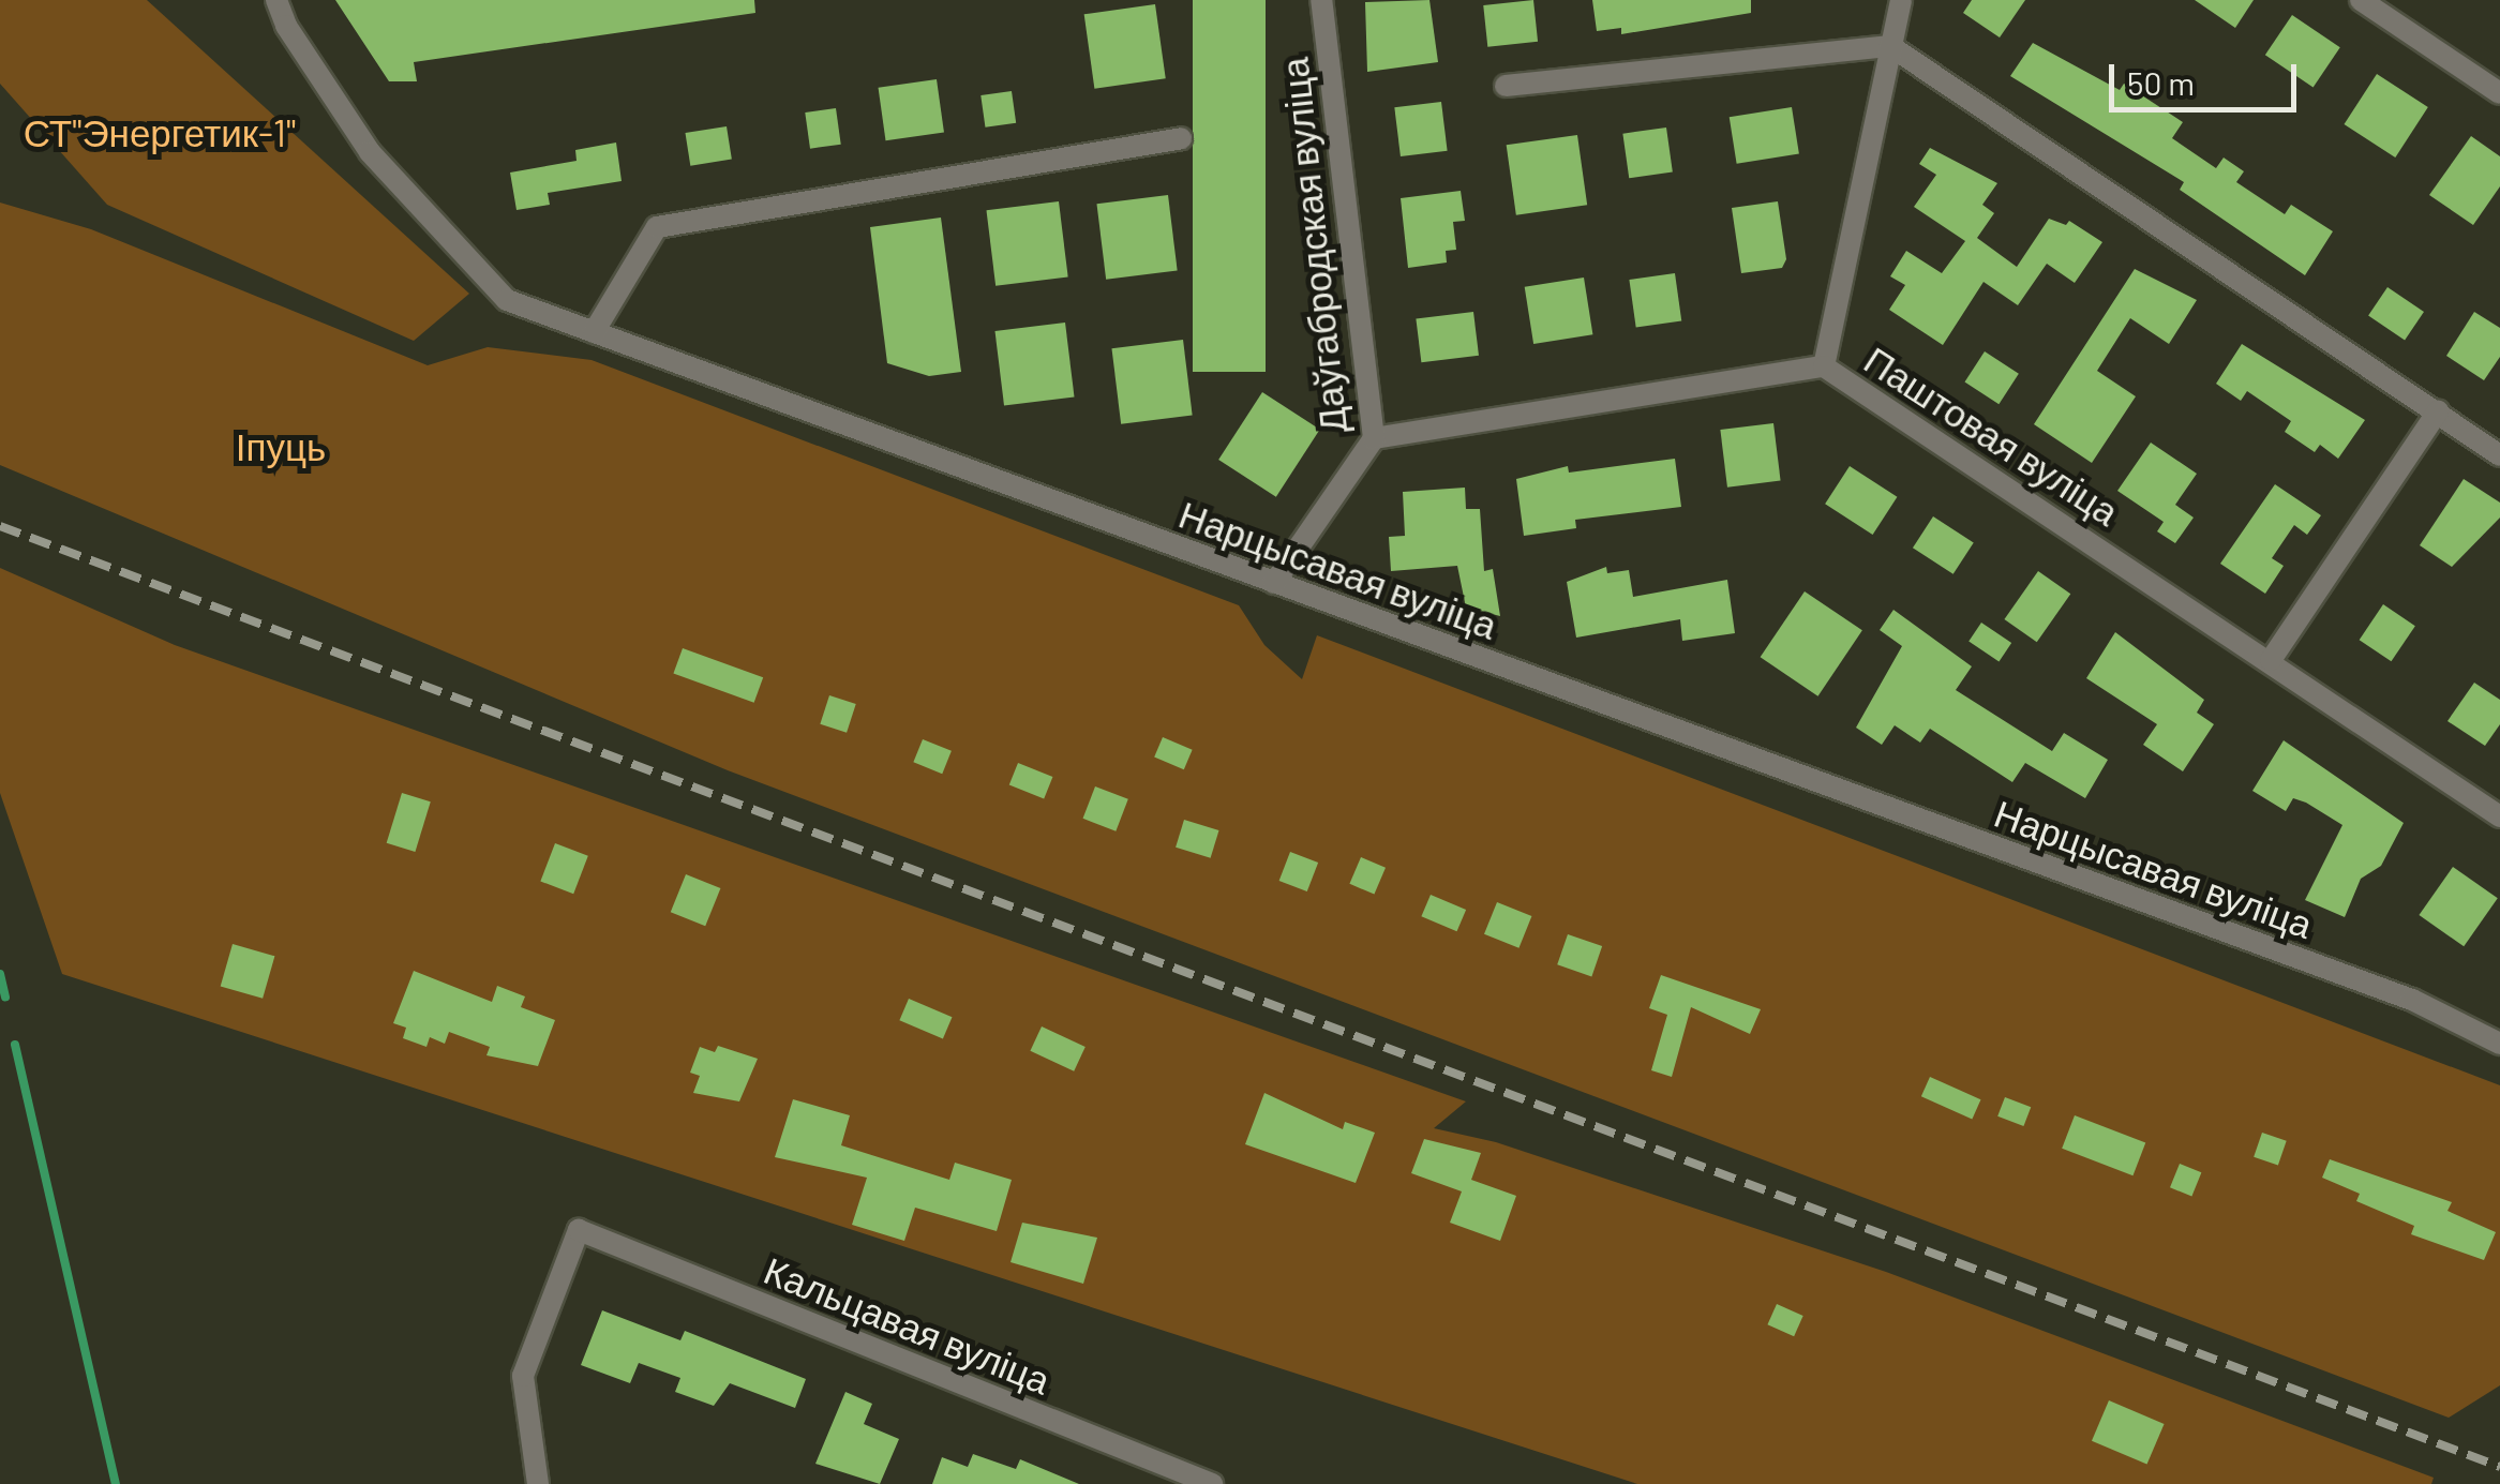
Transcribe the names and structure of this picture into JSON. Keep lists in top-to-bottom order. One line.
{"streets":{"street":["Даўгабродская вуліца","Паштовая вуліца","Нарцысавая вуліца","Кальцавая вуліца"]},"crossings":[["Даўгабродская вуліца","Паштовая вуліца"],["Даўгабродская вуліца","Нарцысавая вуліца"]],"parks":["СТ\"Энергетик-1\"","Іпуць"],"scale_bar":"50 m"}
